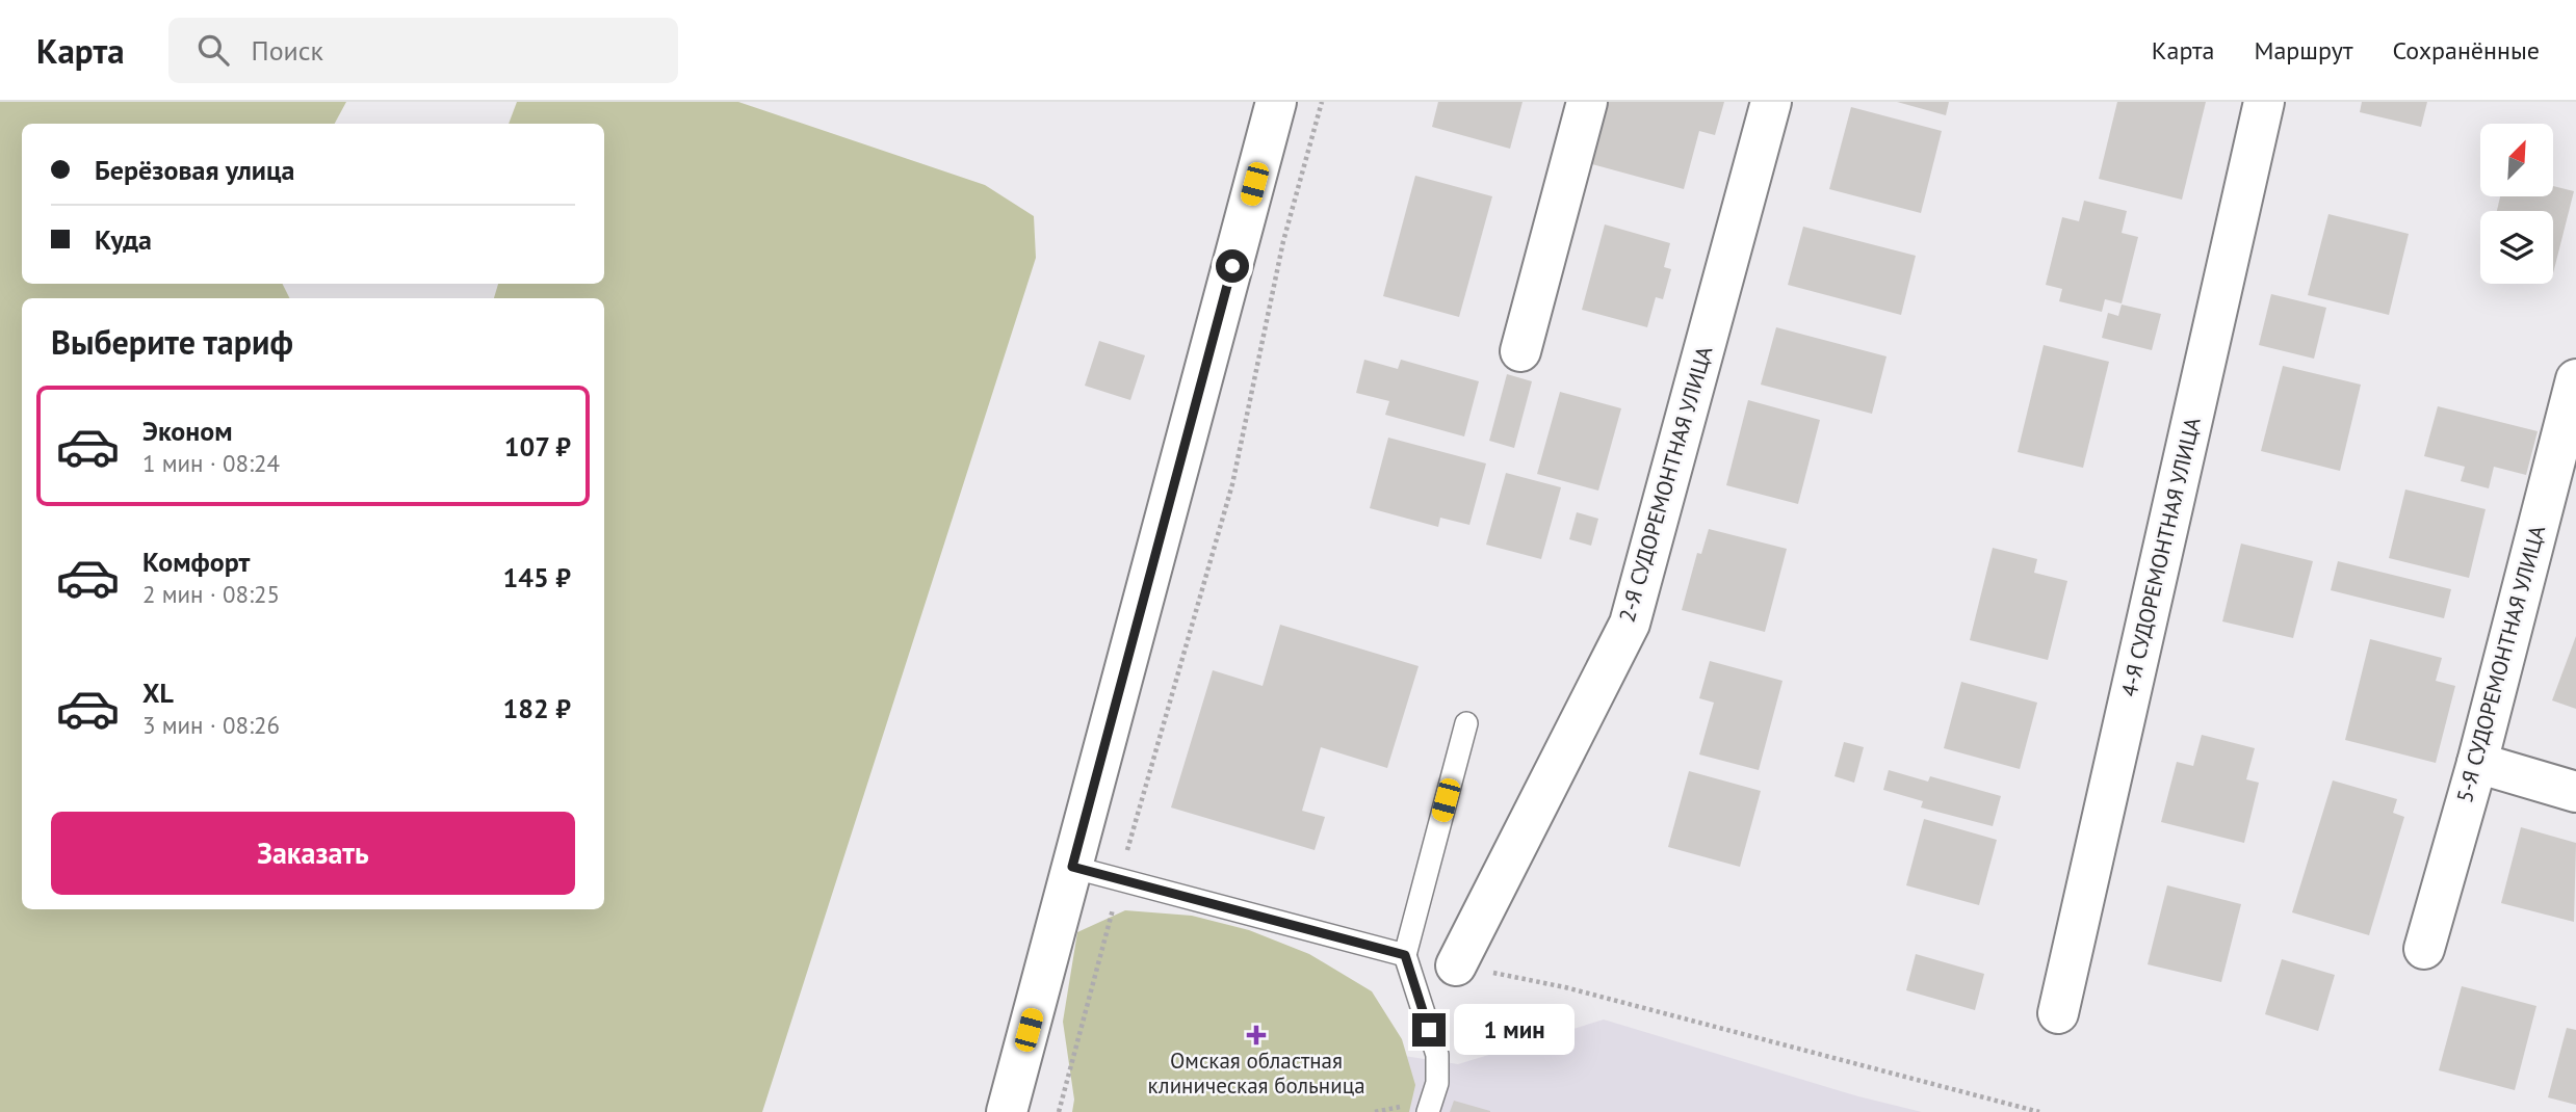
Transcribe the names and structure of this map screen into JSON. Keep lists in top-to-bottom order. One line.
{"streets":{"street":["2-Я СУДОРЕМОНТНАЯ УЛИЦА","4-Я СУДОРЕМОНТНАЯ УЛИЦА","5-Я СУДОРЕМОНТНАЯ УЛИЦА"]},"places":{"health":["Омская областная клиническая больница"]},"north":"top right","page":{"header":"Карта","search":"Поиск","nav":["Карта","Маршрут","Сохранённые"],"banner":["Берёзовая улица","Куда"],"heading":"Выберите тариф","list":[{"name":"Эконом","note":"1 мин · 08:24","value":"107 ₽"},{"name":"Комфорт","note":"2 мин · 08:25","value":"145 ₽"},{"name":"XL","note":"3 мин · 08:26","value":"182 ₽"}],"buttons":"Заказать","bubble":"1 мин"}}
